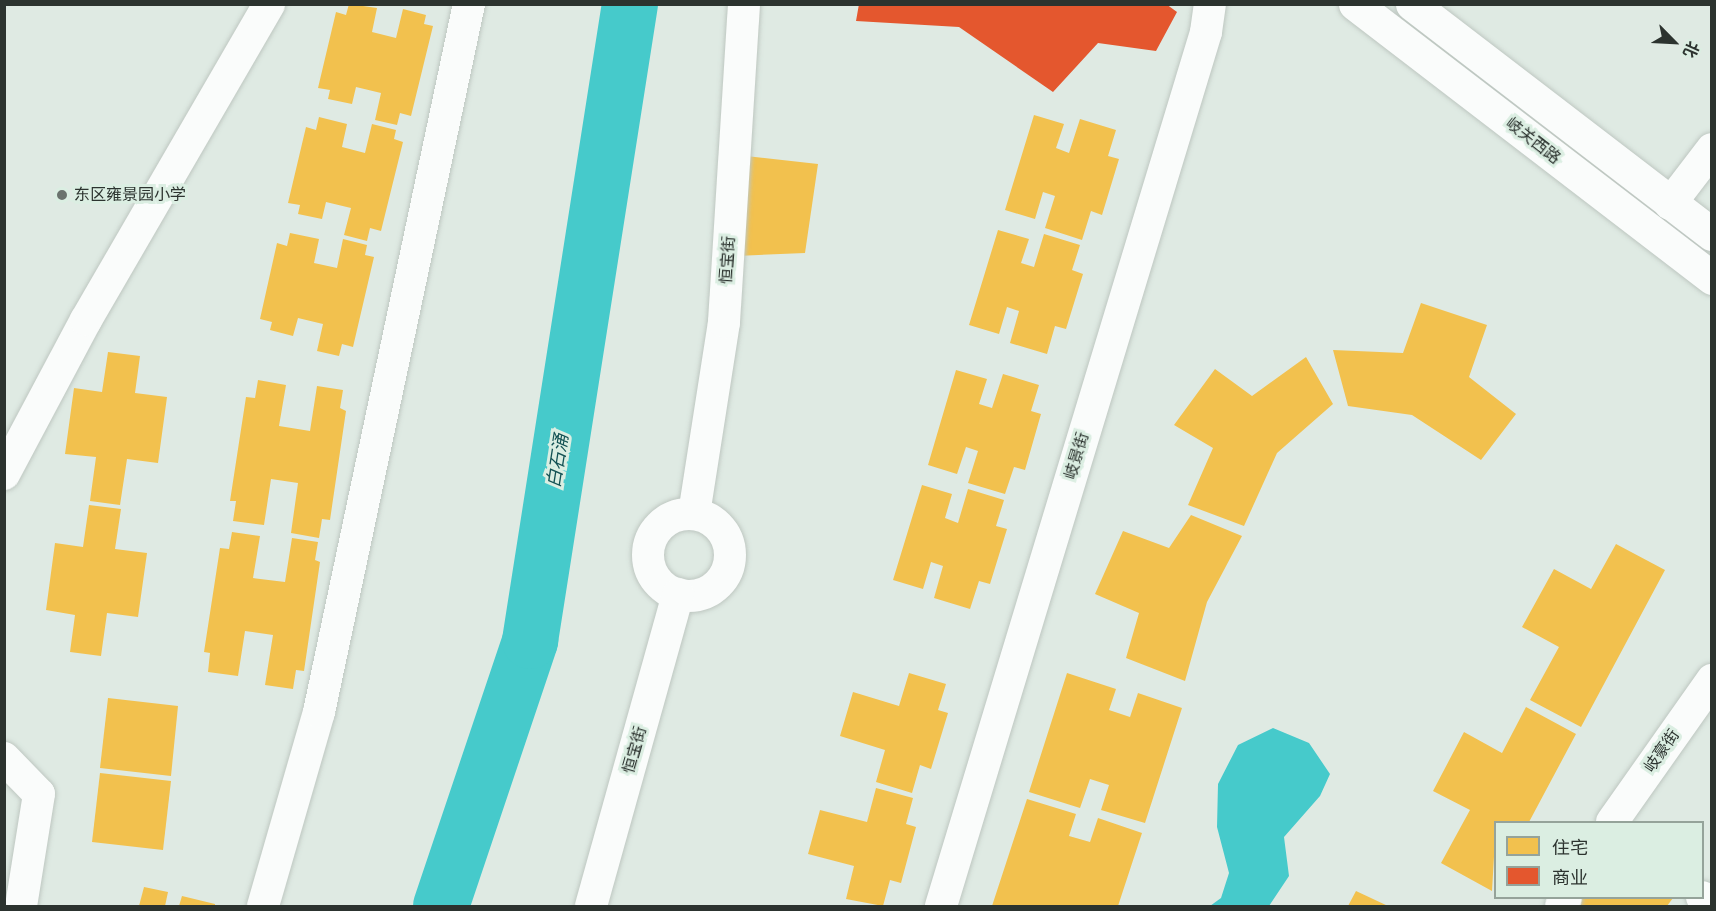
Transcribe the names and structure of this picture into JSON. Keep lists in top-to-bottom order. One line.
{"streets":{"main road":["岐关西路"],"street":["恒宝街","岐景街","岐豪街"]},"water":["白石涌"],"places":["东区雍景园小学"],"legend":["住宅","商业"],"north":"bottom right"}
